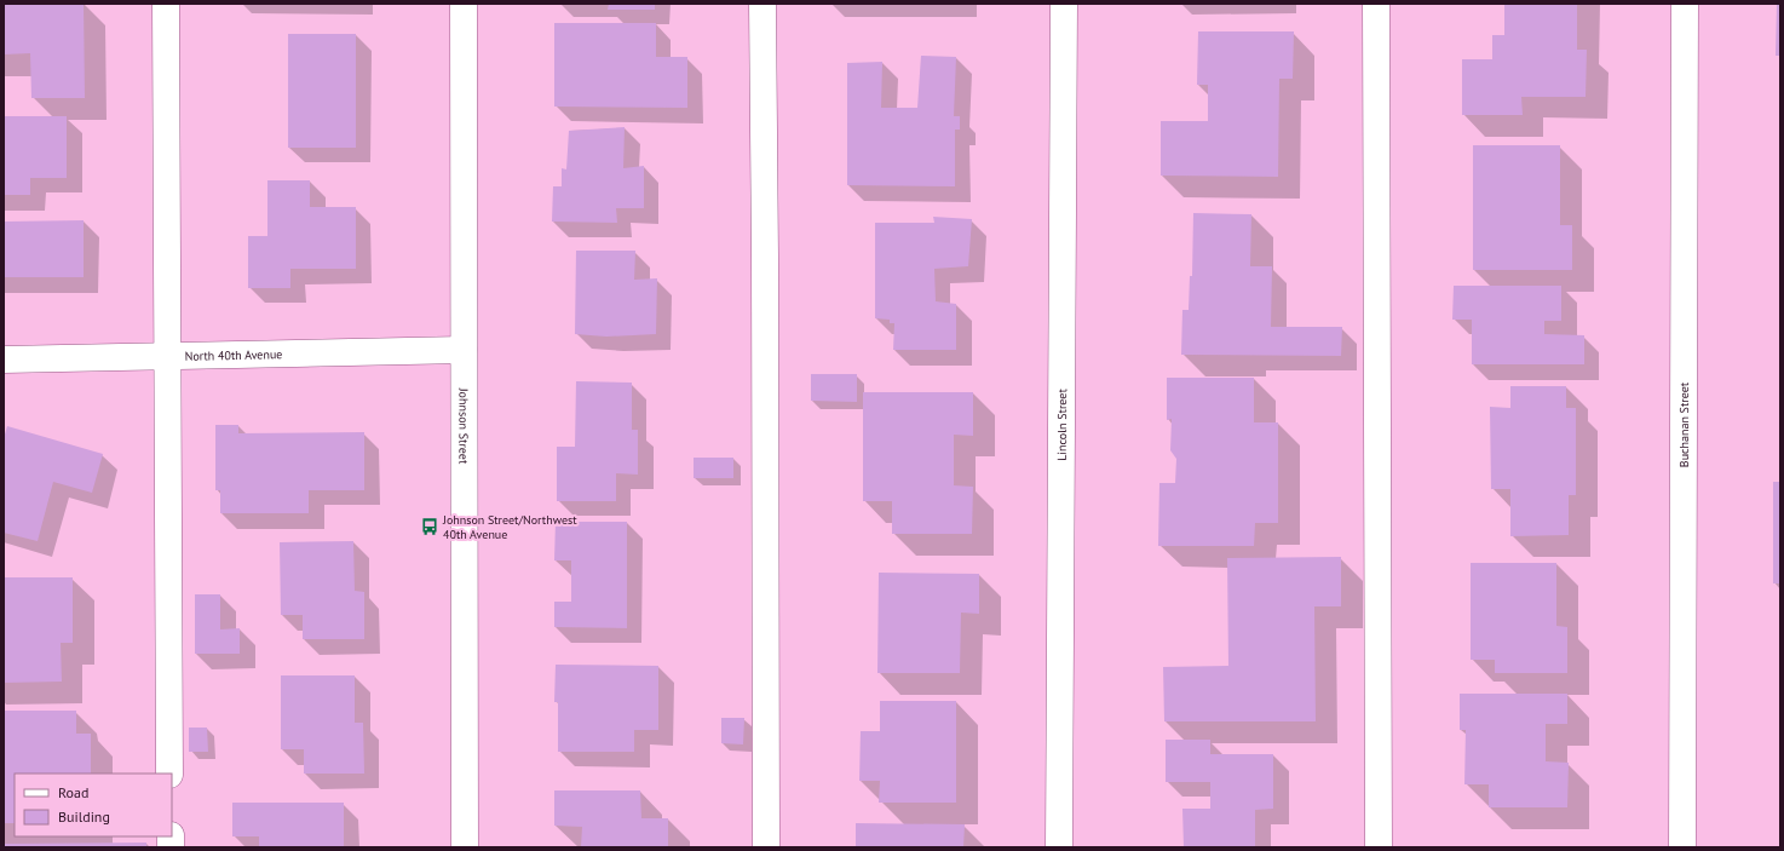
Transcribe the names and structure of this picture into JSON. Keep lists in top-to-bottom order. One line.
{"streets":{"street":["North 40th Avenue","Johnson Street","Lincoln Street","Buchanan Street"]},"crossings":[["North 40th Avenue","Johnson Street"]],"places":{"bus stop":["Johnson Street/Northwest 40th Avenue"]},"legend":["Road","Building"]}
